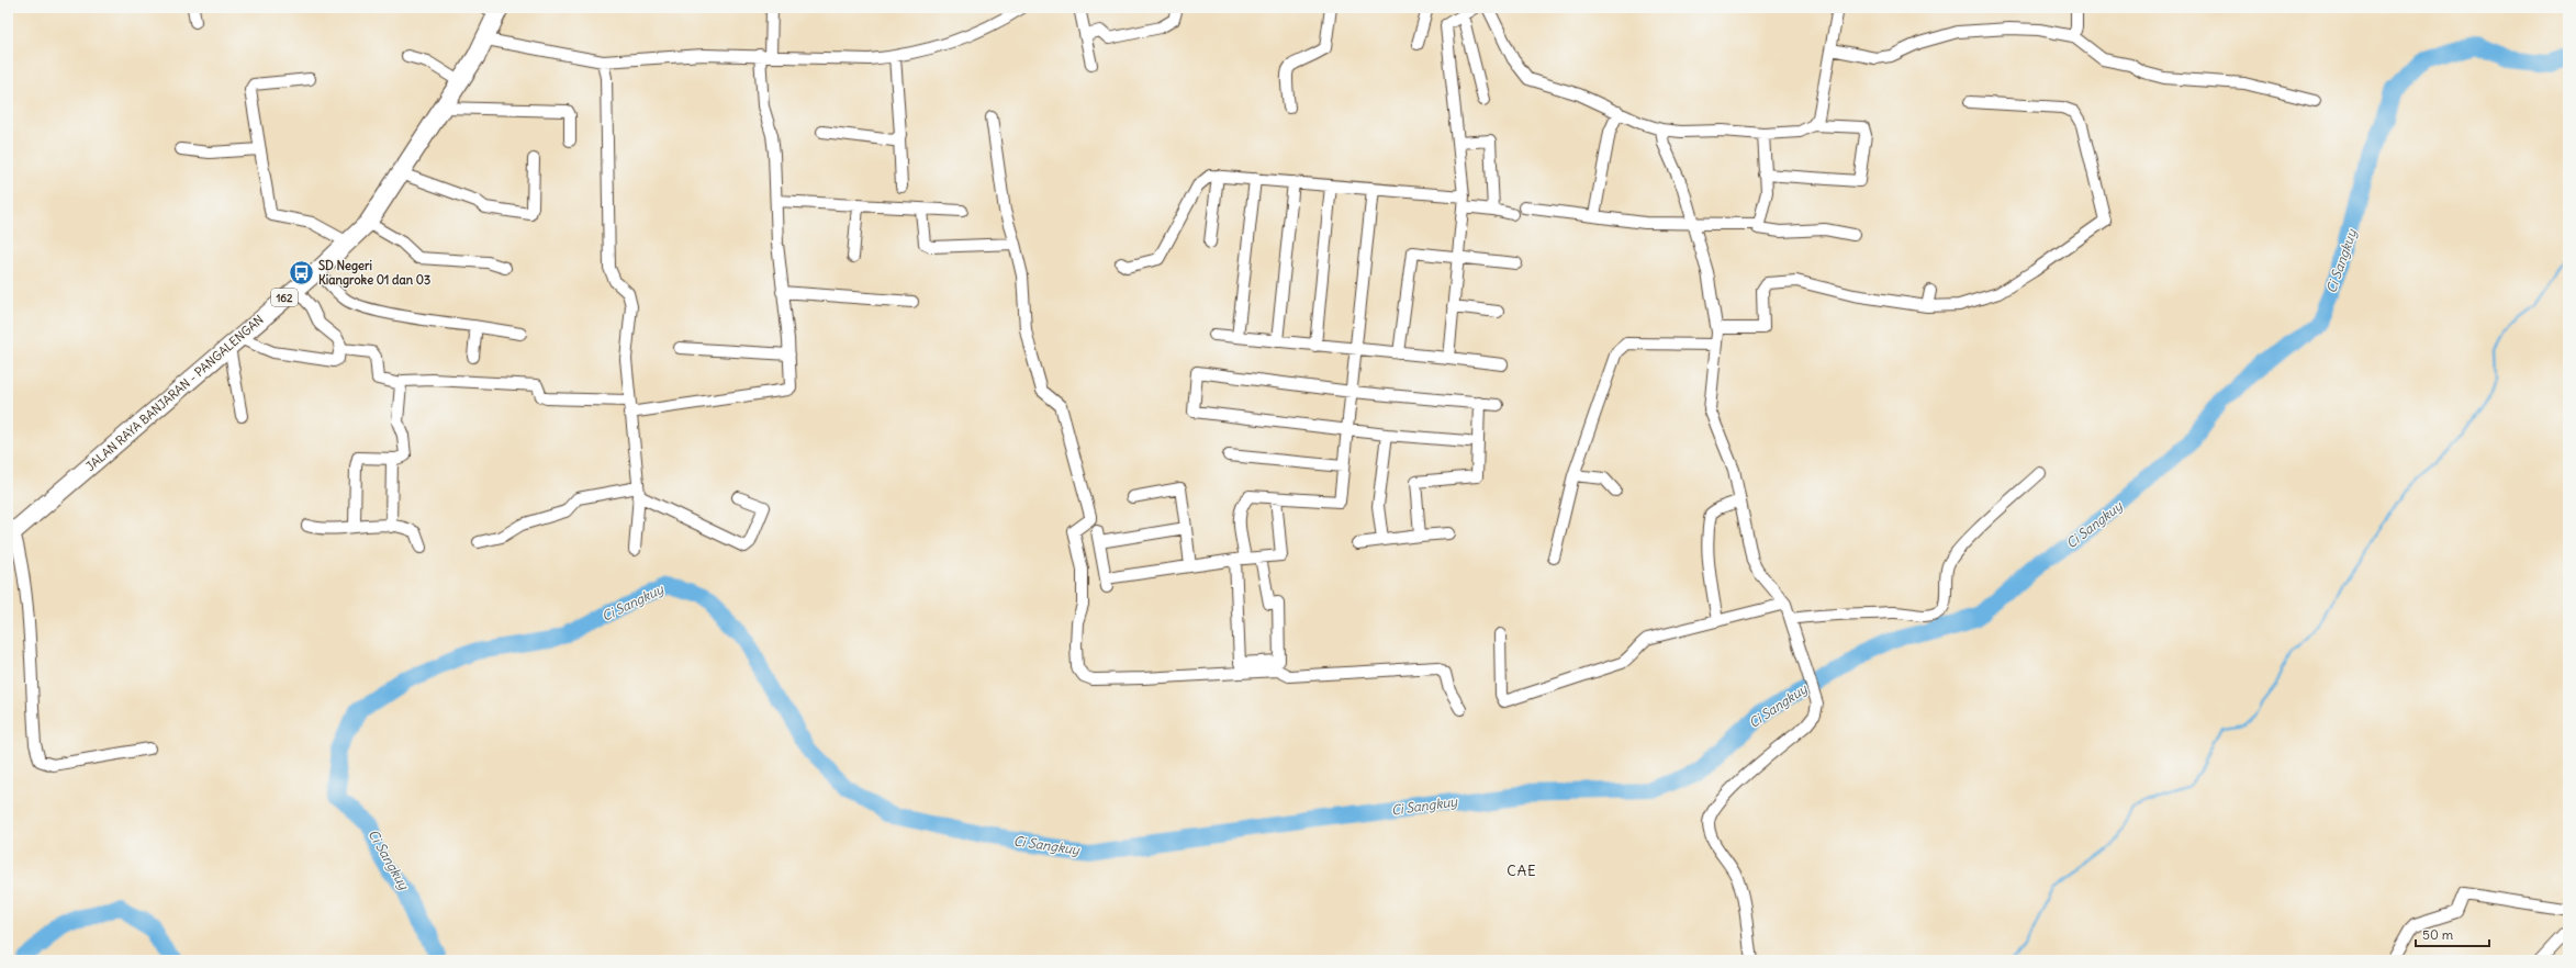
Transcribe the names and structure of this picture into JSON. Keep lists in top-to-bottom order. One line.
{"streets":{"main road":["162","JALAN RAYA BANJARAN - PANGALENGAN"]},"districts":["CAE"],"water":["Ci Sangkuy"],"places":{"bus stop":["SD Negeri Kiangroke 01 dan 03"]},"scale_bar":"50 m"}
